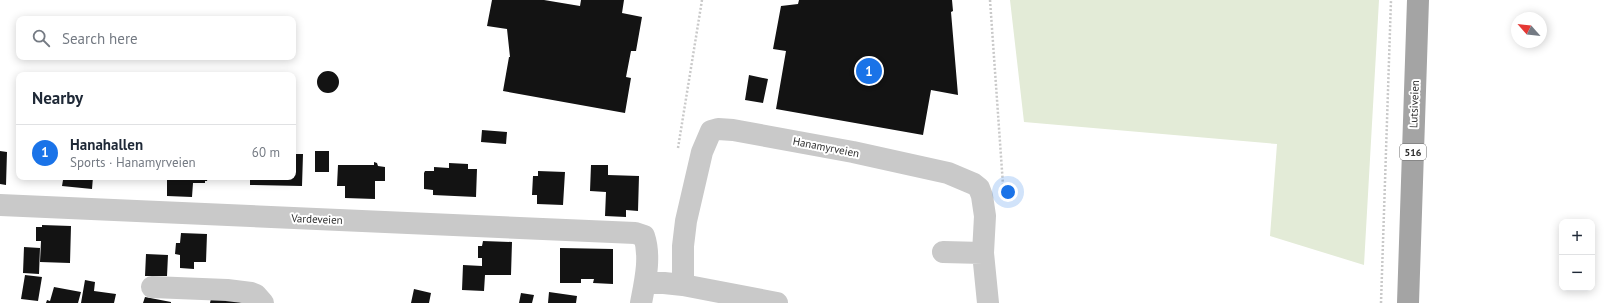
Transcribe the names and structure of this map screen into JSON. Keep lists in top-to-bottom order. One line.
{"streets":{"main road":["Lutsiveien","516"],"street":["Hanamyrveien","Vardeveien"]},"north":"top left","page":{"search":"Search here","pins":"1","heading":"Nearby","list":[{"mark":"1","name":"Hanahallen","note":"Sports · Hanamyrveien","value":"60 m"}],"map_buttons":["+","−"]}}
